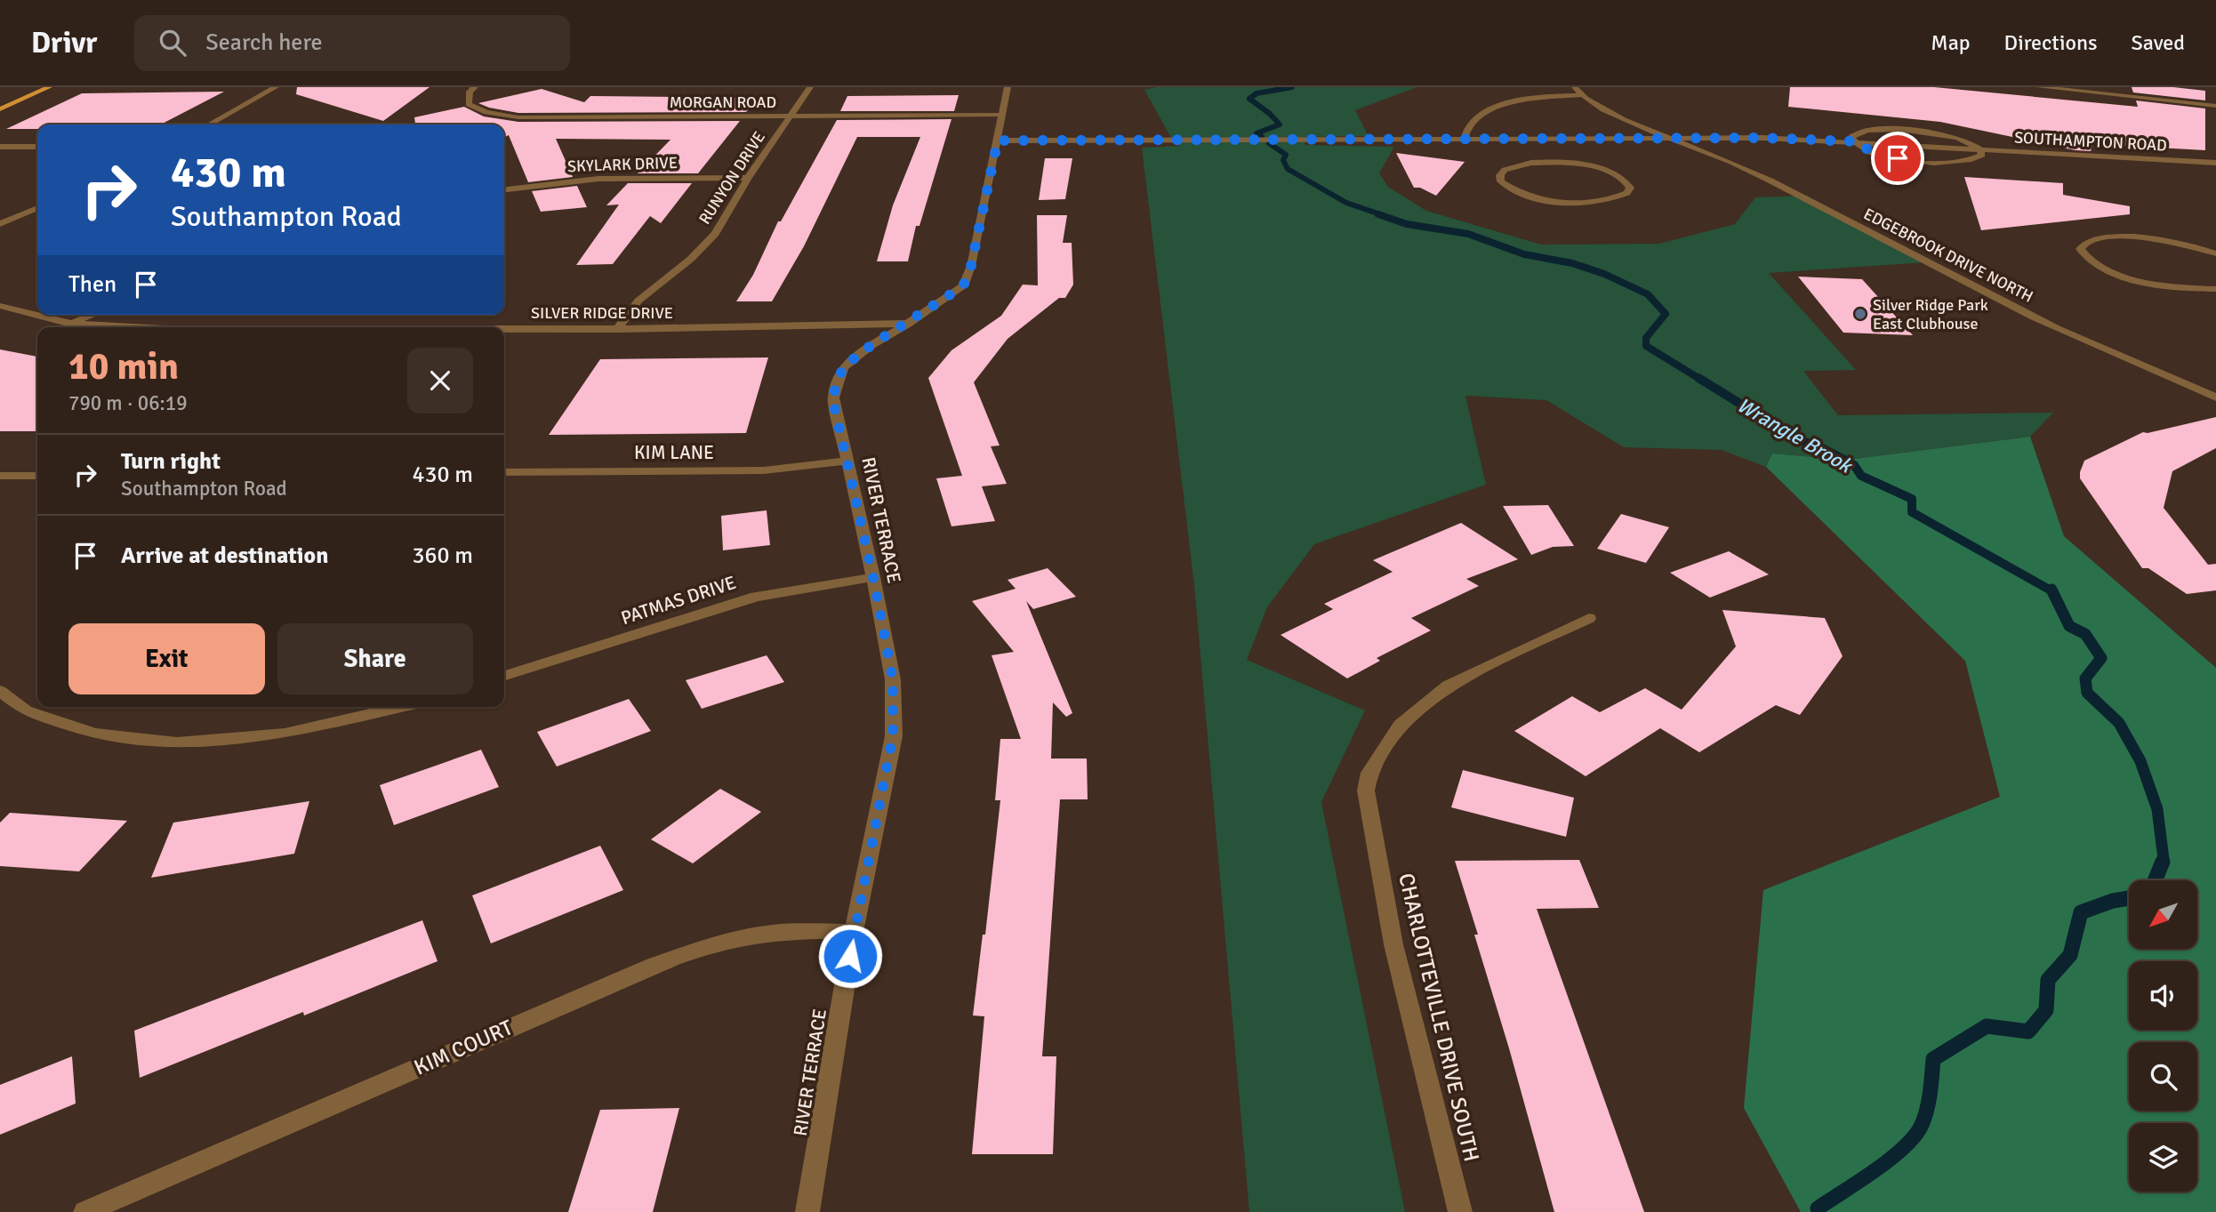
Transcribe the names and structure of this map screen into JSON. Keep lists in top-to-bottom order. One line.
{"streets":{"street":["MORGAN ROAD","SOUTHAMPTON ROAD","SKYLARK DRIVE","RUNYON DRIVE","EDGEBROOK DRIVE NORTH","SILVER RIDGE DRIVE","KIM LANE","RIVER TERRACE","PATMAS DRIVE","CHARLOTTEVILLE DRIVE SOUTH","KIM COURT"]},"crossings":[["MORGAN ROAD","RUNYON DRIVE"],["MORGAN ROAD","RIVER TERRACE"],["SOUTHAMPTON ROAD","EDGEBROOK DRIVE NORTH"],["SOUTHAMPTON ROAD","RIVER TERRACE"],["SKYLARK DRIVE","RUNYON DRIVE"],["RUNYON DRIVE","SILVER RIDGE DRIVE"],["SILVER RIDGE DRIVE","RIVER TERRACE"],["KIM LANE","RIVER TERRACE"],["RIVER TERRACE","PATMAS DRIVE"],["RIVER TERRACE","KIM COURT"]],"water":["Wrangle Brook"],"places":["Silver Ridge Park East Clubhouse"],"north":"bottom left","page":{"header":"Drivr","search":"Search here","nav":["Map","Directions","Saved"],"turn":["430 m","Southampton Road"],"then":"Then","heading":["10 min","790 m · 06:19"],"list":[{"name":"Turn right","note":"Southampton Road","value":"430 m"},{"name":"Arrive at destination","value":"360 m"}],"buttons":["Exit","Share"]}}
